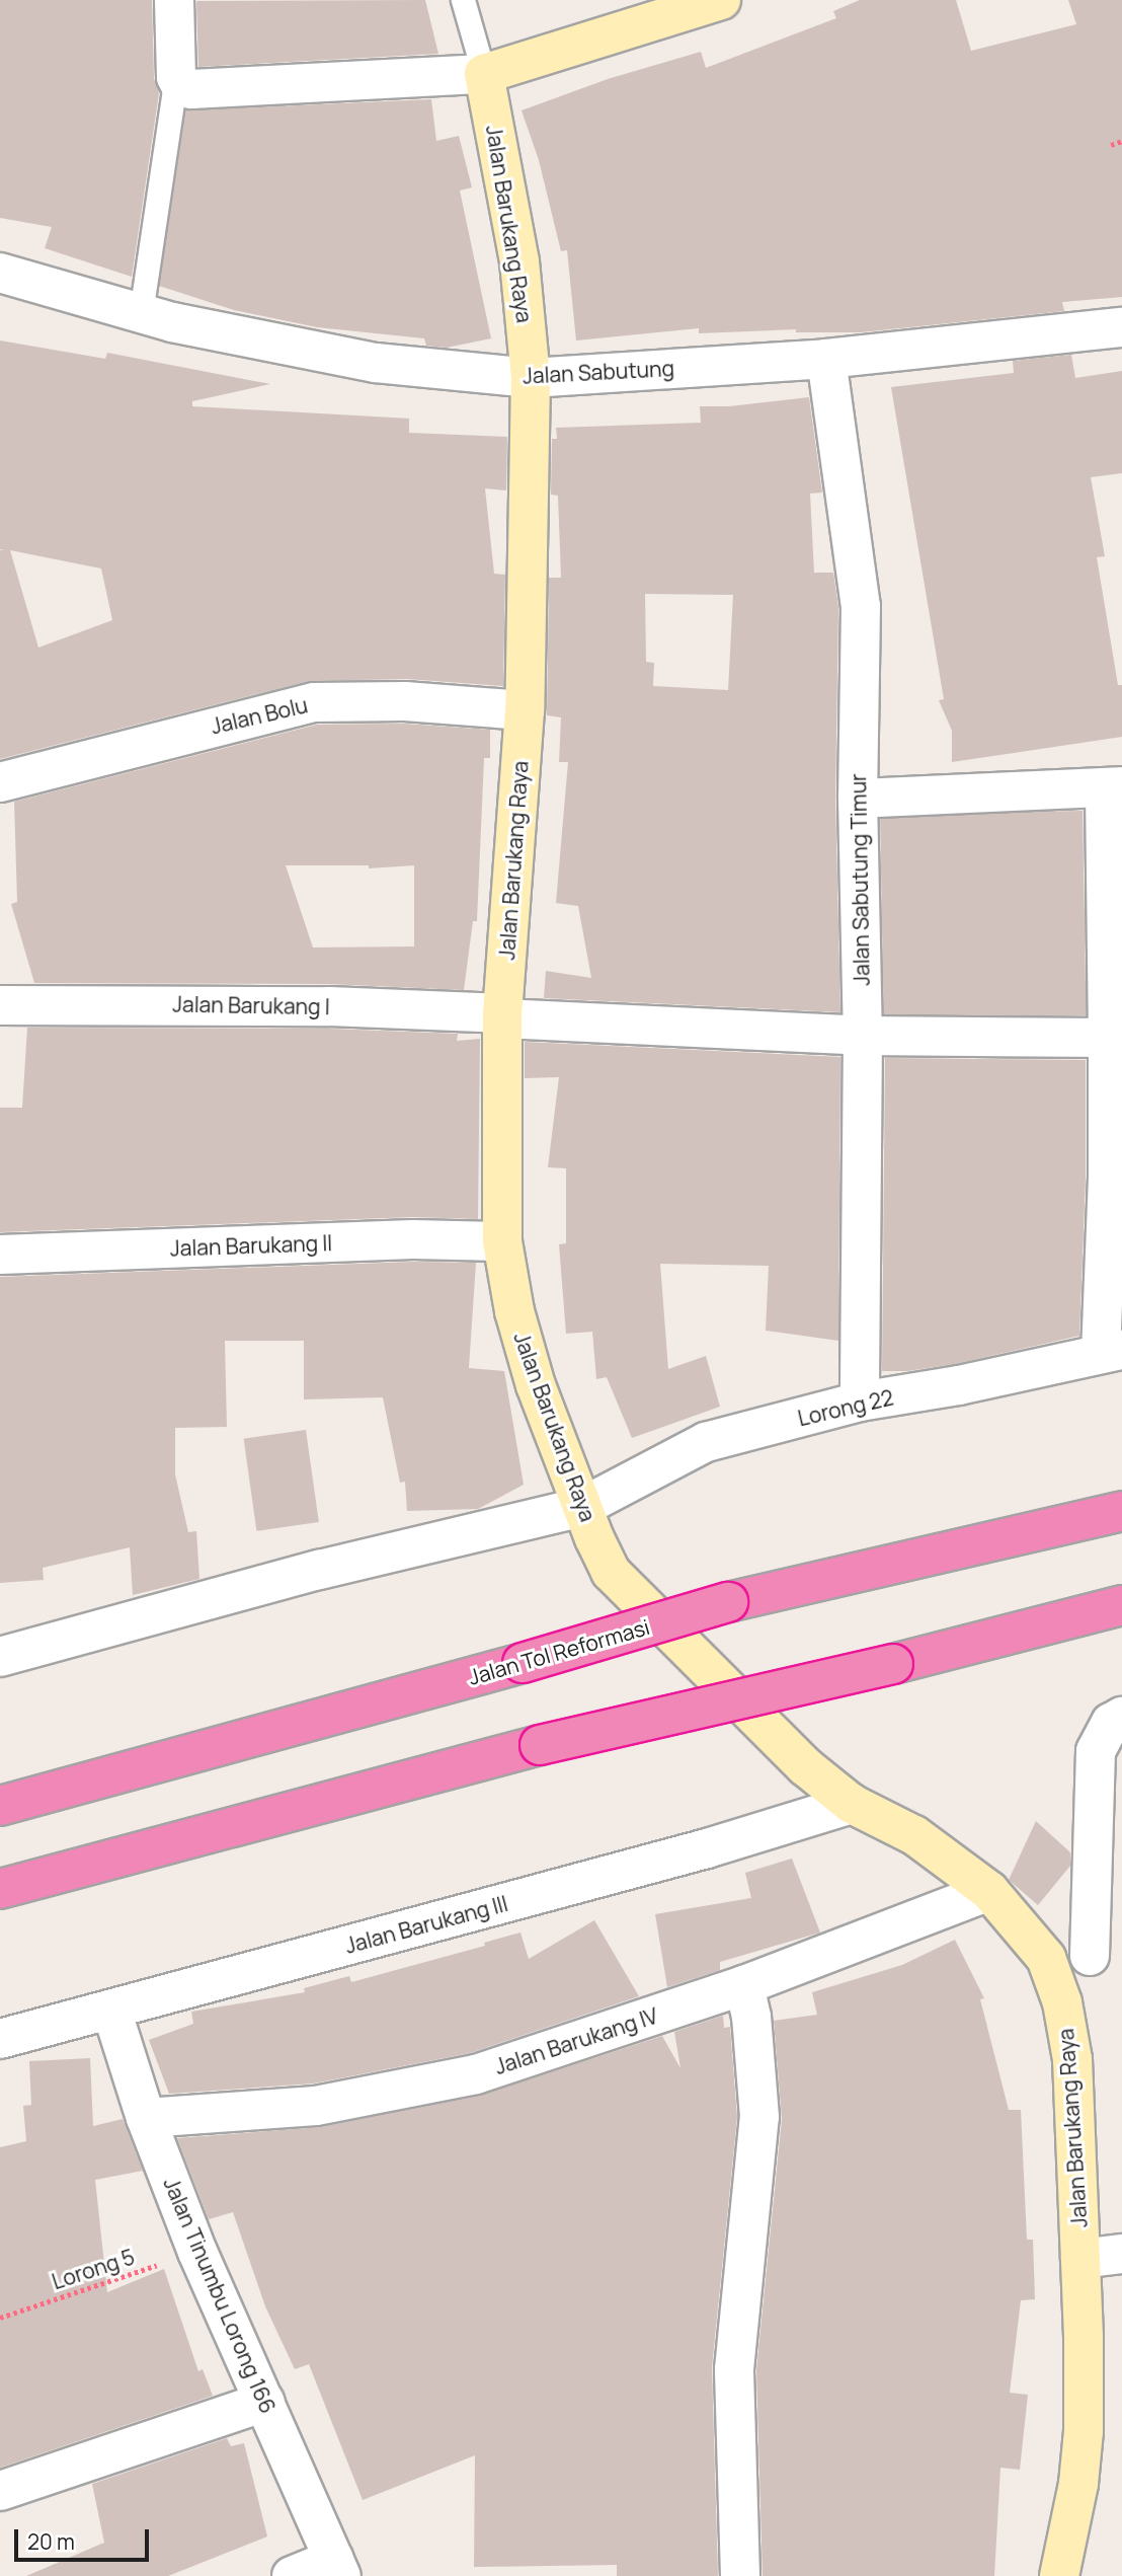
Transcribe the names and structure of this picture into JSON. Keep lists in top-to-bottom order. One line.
{"streets":{"highway":["Jalan Tol Reformasi"],"street":["Jalan Barukang Raya","Jalan Sabutung","Jalan Bolu","Jalan Sabutung Timur","Jalan Barukang I","Jalan Barukang II","Lorong 22","Jalan Barukang III","Jalan Barukang IV","Jalan Tinumbu Lorong 166"],"path":["Lorong 5"]},"crossings":[["Jalan Barukang Raya","Jalan Sabutung"],["Jalan Barukang Raya","Jalan Bolu"],["Jalan Barukang Raya","Jalan Barukang I"],["Jalan Barukang Raya","Jalan Barukang II"],["Jalan Barukang Raya","Lorong 22"],["Jalan Barukang Raya","Jalan Barukang III"],["Jalan Barukang Raya","Jalan Barukang IV"],["Jalan Sabutung","Jalan Sabutung Timur"],["Jalan Sabutung Timur","Jalan Barukang I"],["Jalan Sabutung Timur","Lorong 22"],["Jalan Barukang III","Jalan Tinumbu Lorong 166"],["Jalan Barukang IV","Jalan Tinumbu Lorong 166"],["Lorong 5","Jalan Tinumbu Lorong 166"]],"scale_bar":"20 m"}
